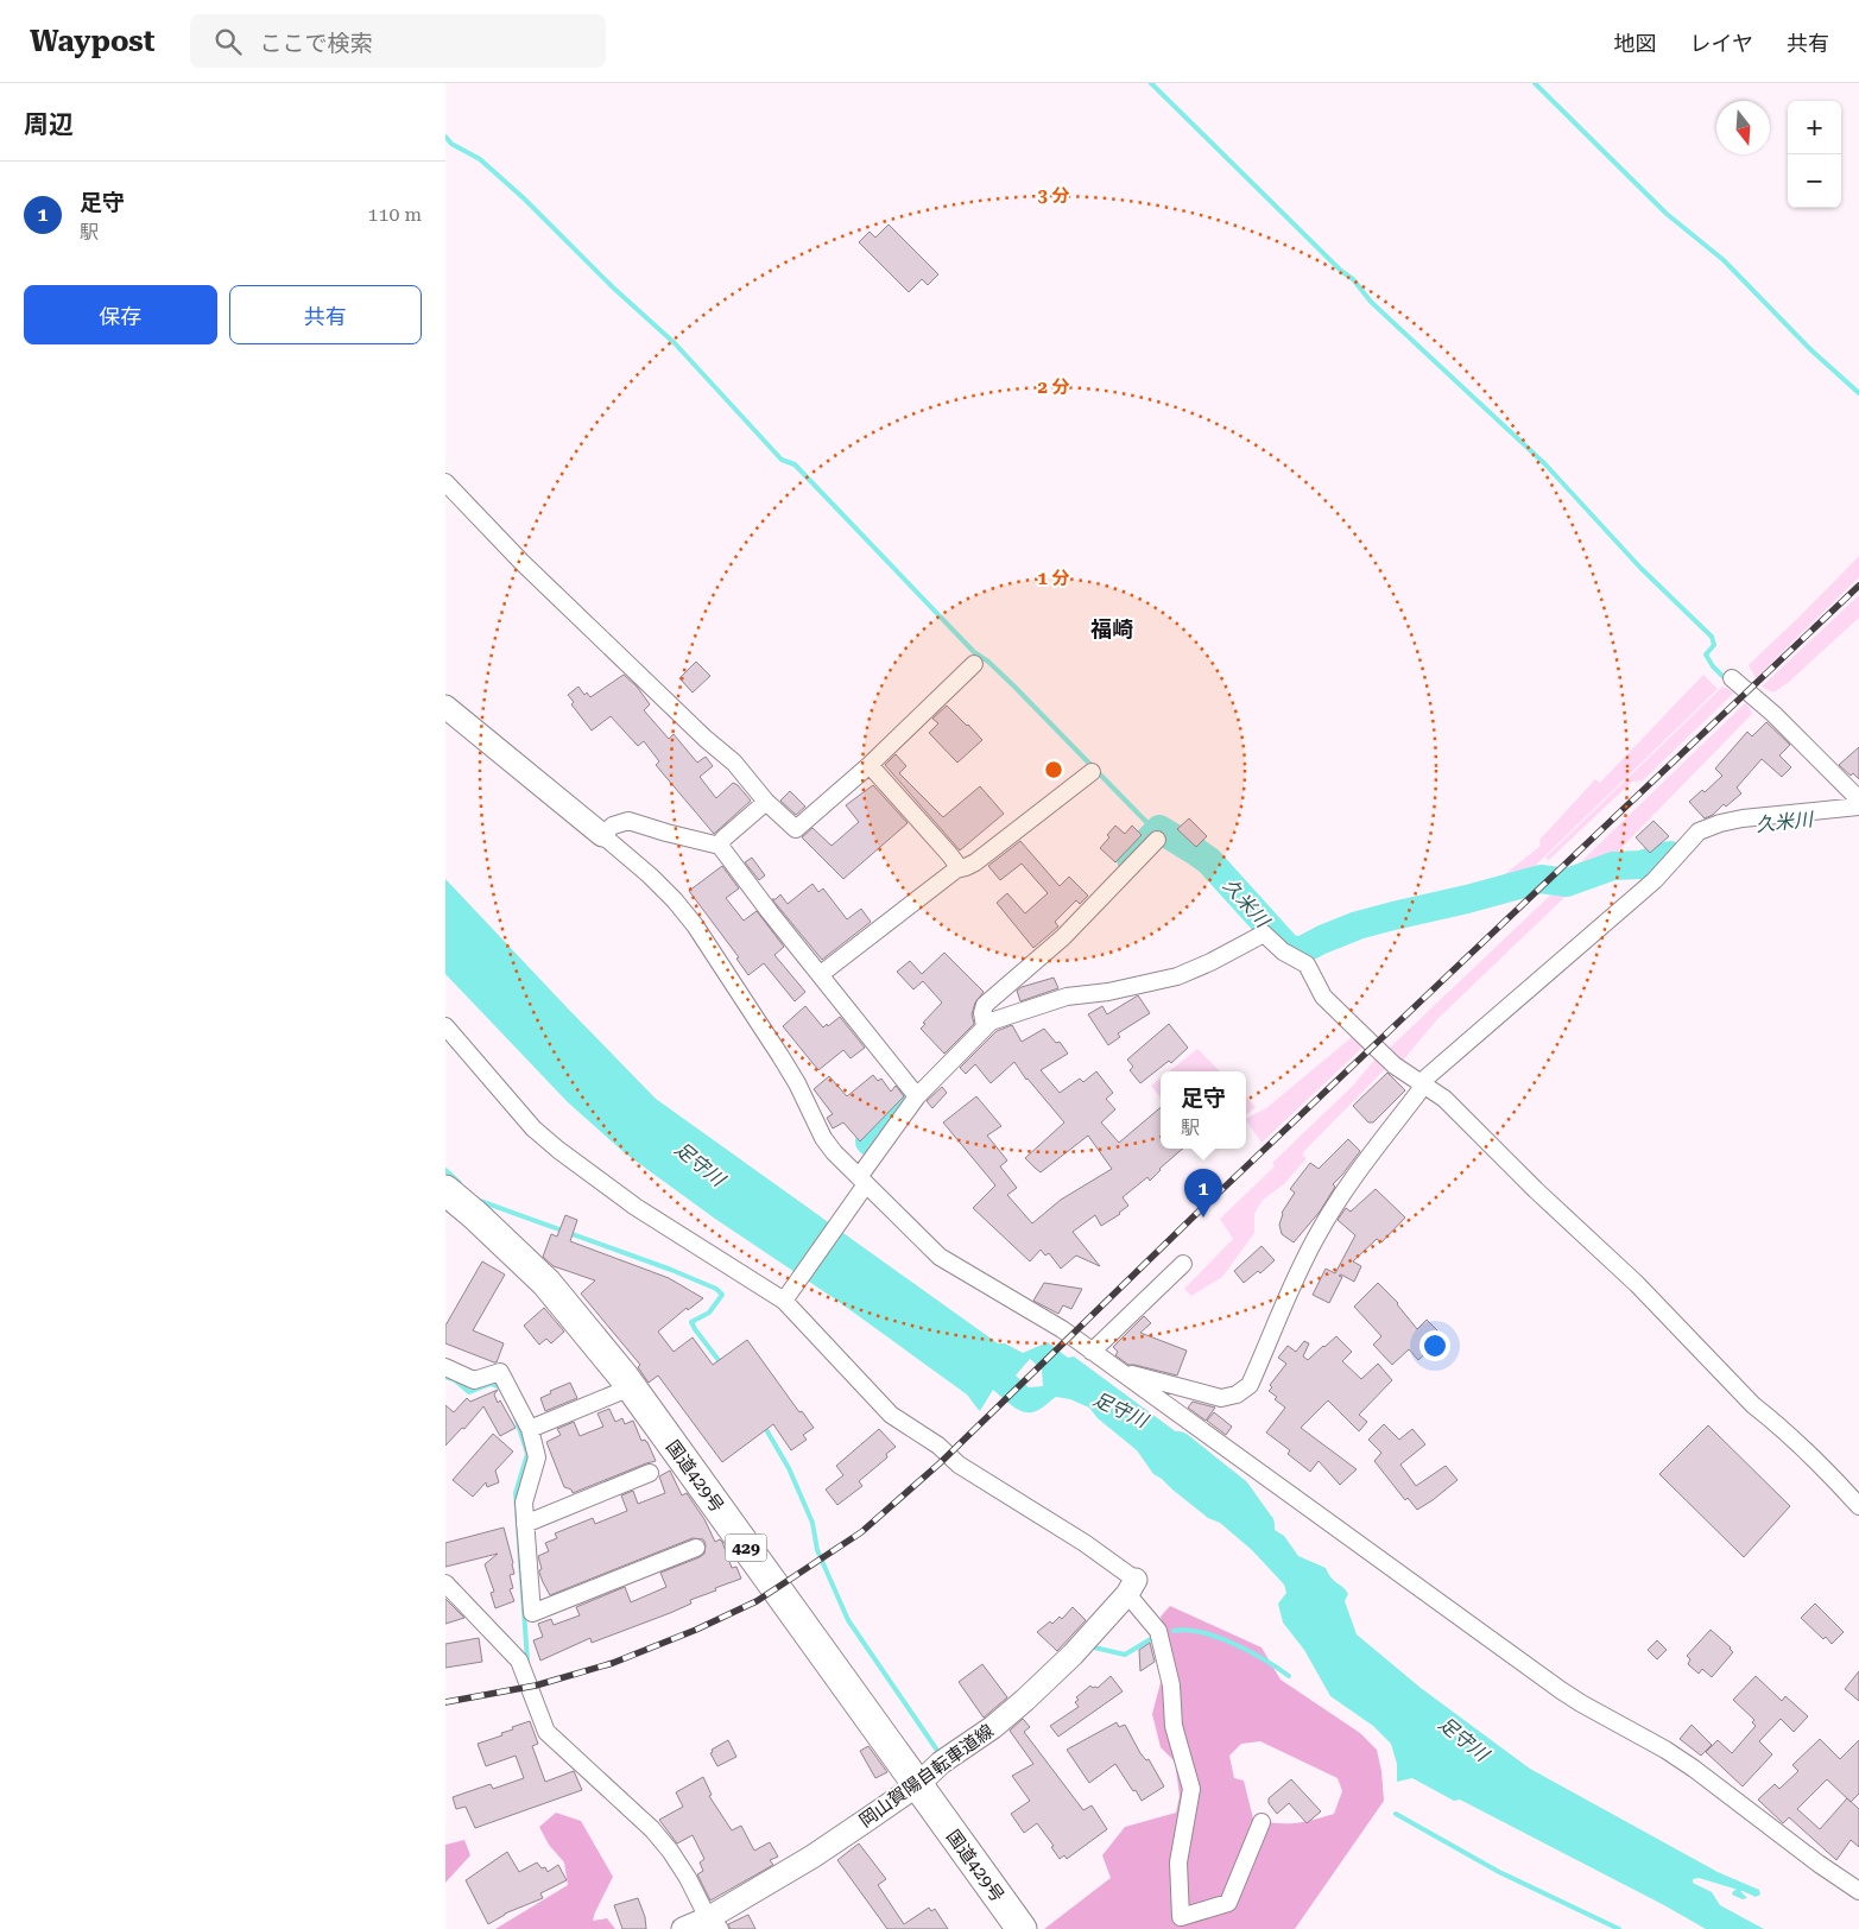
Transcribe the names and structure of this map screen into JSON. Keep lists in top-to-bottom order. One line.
{"streets":{"highway":["国道429号","429"],"main road":["岡山賀陽自転車道線"]},"crossings":[["国道429号","岡山賀陽自転車道線"]],"districts":["福崎"],"water":["久米川","足守川"],"north":"bottom","page":{"header":"Waypost","search":"ここで検索","nav":["地図","レイヤ","共有"],"heading":"周辺","map_buttons":["+","−"],"list":[{"mark":"1","name":"足守","note":"駅","value":"110 m"}],"buttons":["保存","共有"],"popup":["足守","駅"],"pins":"1"},"rings":["3 分","2 分","1 分"]}
